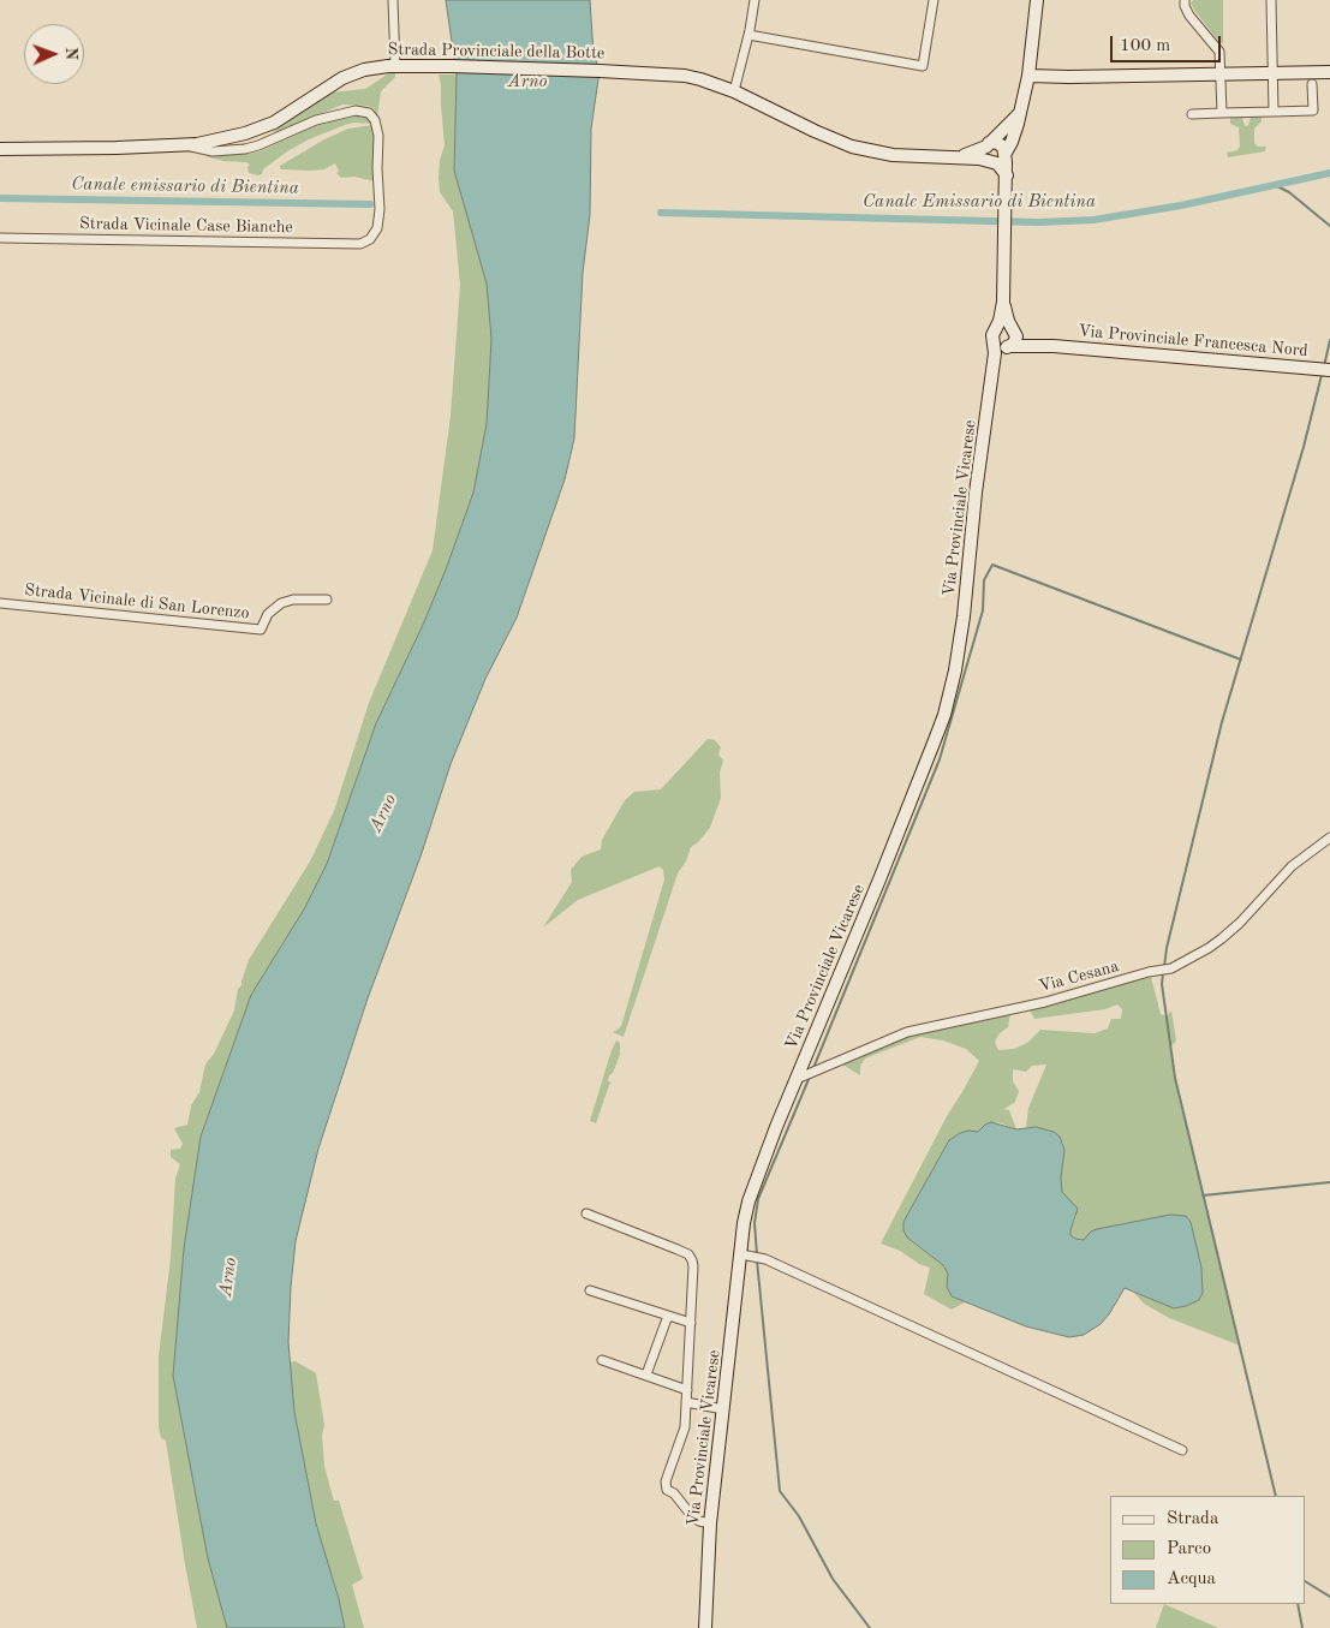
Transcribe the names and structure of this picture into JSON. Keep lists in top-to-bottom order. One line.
{"streets":{"main road":["Strada Provinciale della Botte","Via Provinciale Francesca Nord","Via Provinciale Vicarese"],"street":["Strada Vicinale Case Bianche","Strada Vicinale di San Lorenzo","Via Cesana"]},"crossings":[["Strada Provinciale della Botte","Strada Vicinale Case Bianche"],["Strada Provinciale della Botte","Via Provinciale Vicarese"],["Via Provinciale Vicarese","Via Cesana"]],"water":["Arno","Canale emissario di Bientina","Canale Emissario di Bientina"],"legend":["Strada","Parco","Acqua"],"scale_bar":"100 m","north":"right"}
